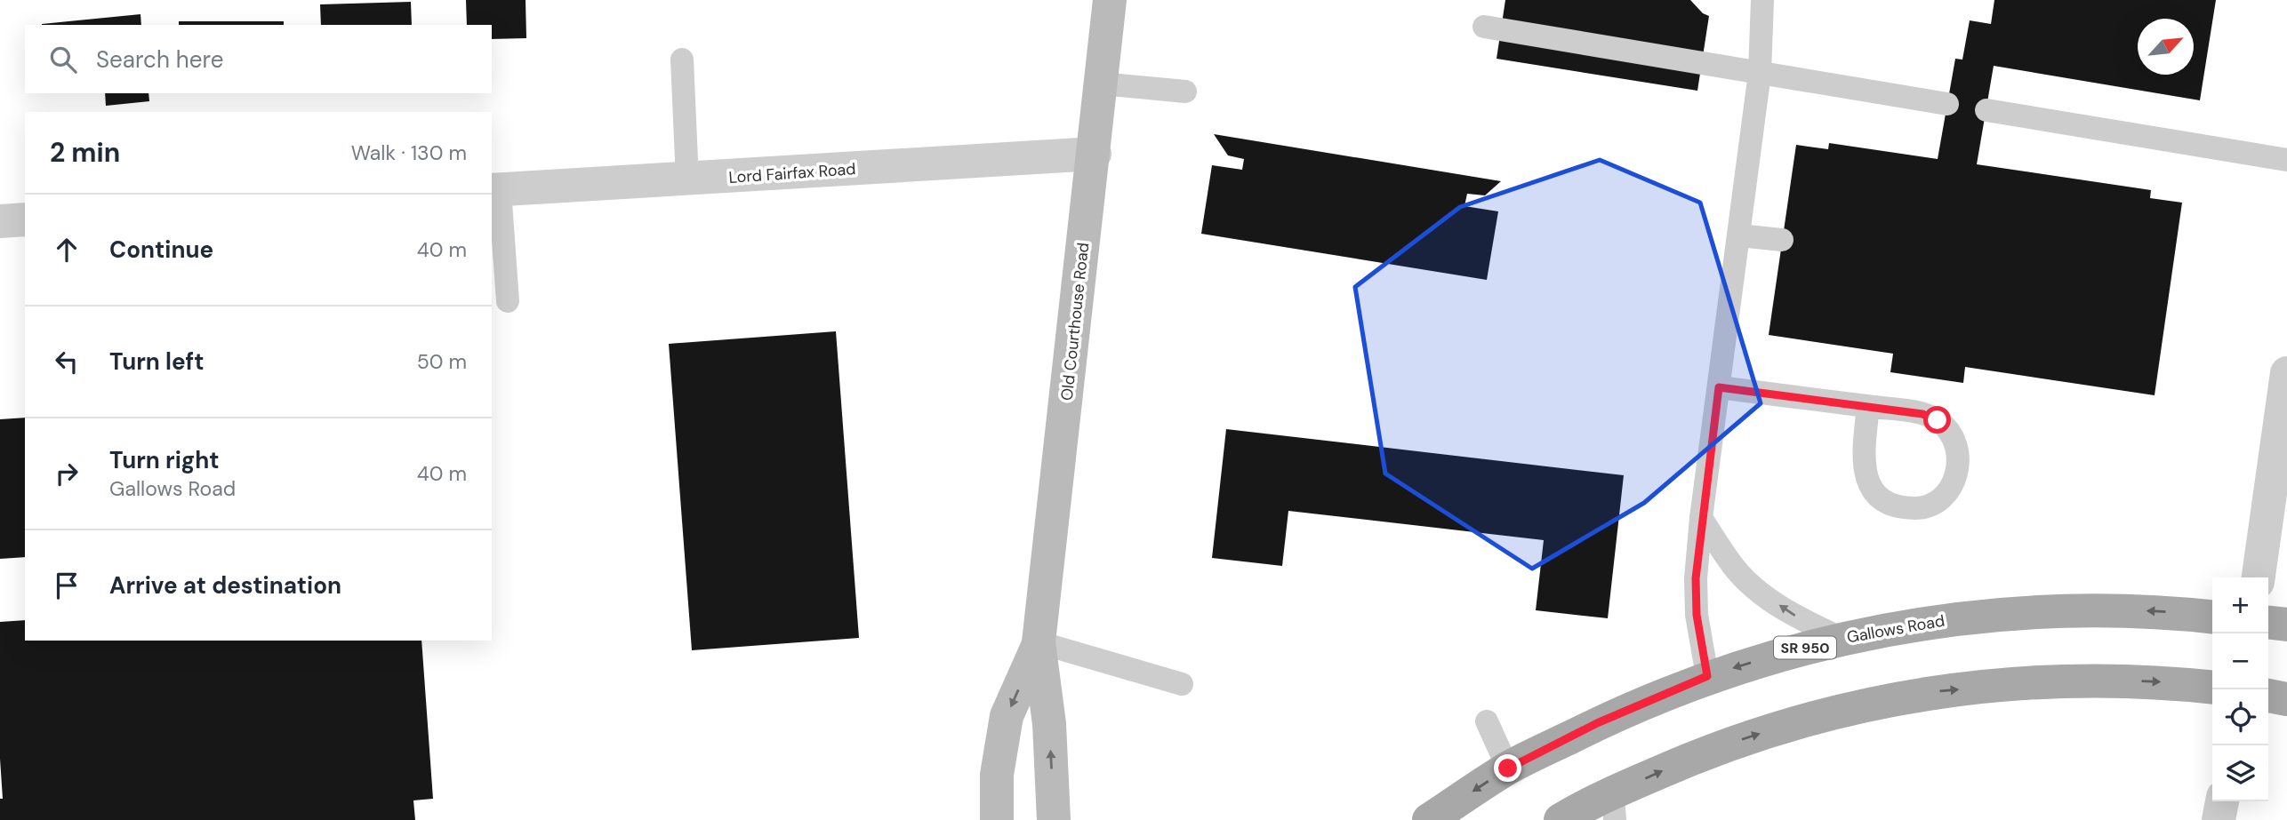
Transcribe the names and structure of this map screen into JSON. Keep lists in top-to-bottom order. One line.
{"streets":{"main road":["Old Courthouse Road","Gallows Road","SR 950"],"street":["Lord Fairfax Road"]},"crossings":[["Lord Fairfax Road","Old Courthouse Road"]],"north":"top right","page":{"search":"Search here","heading":["2 min","Walk · 130 m"],"list":[["Continue","40 m"],["Turn left","50 m"],["Turn right","Gallows Road","40 m"],"Arrive at destination"],"map_buttons":["+","−"]}}
